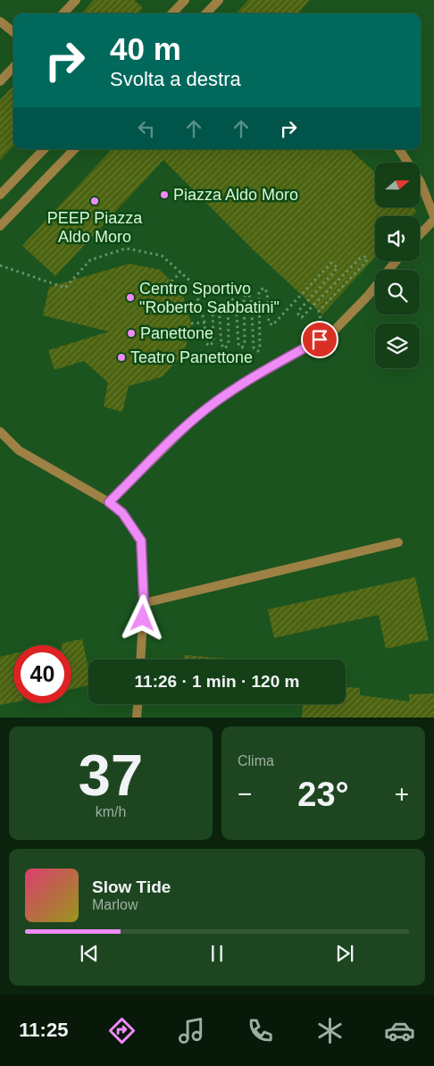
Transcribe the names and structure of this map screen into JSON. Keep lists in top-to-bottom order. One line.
{"places":["Piazza Aldo Moro","PEEP Piazza Aldo Moro","Centro Sportivo \"Roberto Sabbatini\"","Panettone","Teatro Panettone"],"north":"right","page":{"turn":["40 m","Svolta a destra"],"limit":"40","trip":"11:26 · 1 min · 120 m","tile":[["37","km/h"],"Clima"],"heat":["−","23°","+"],"song":["Slow Tide","Marlow"],"tabs":"11:25"}}
